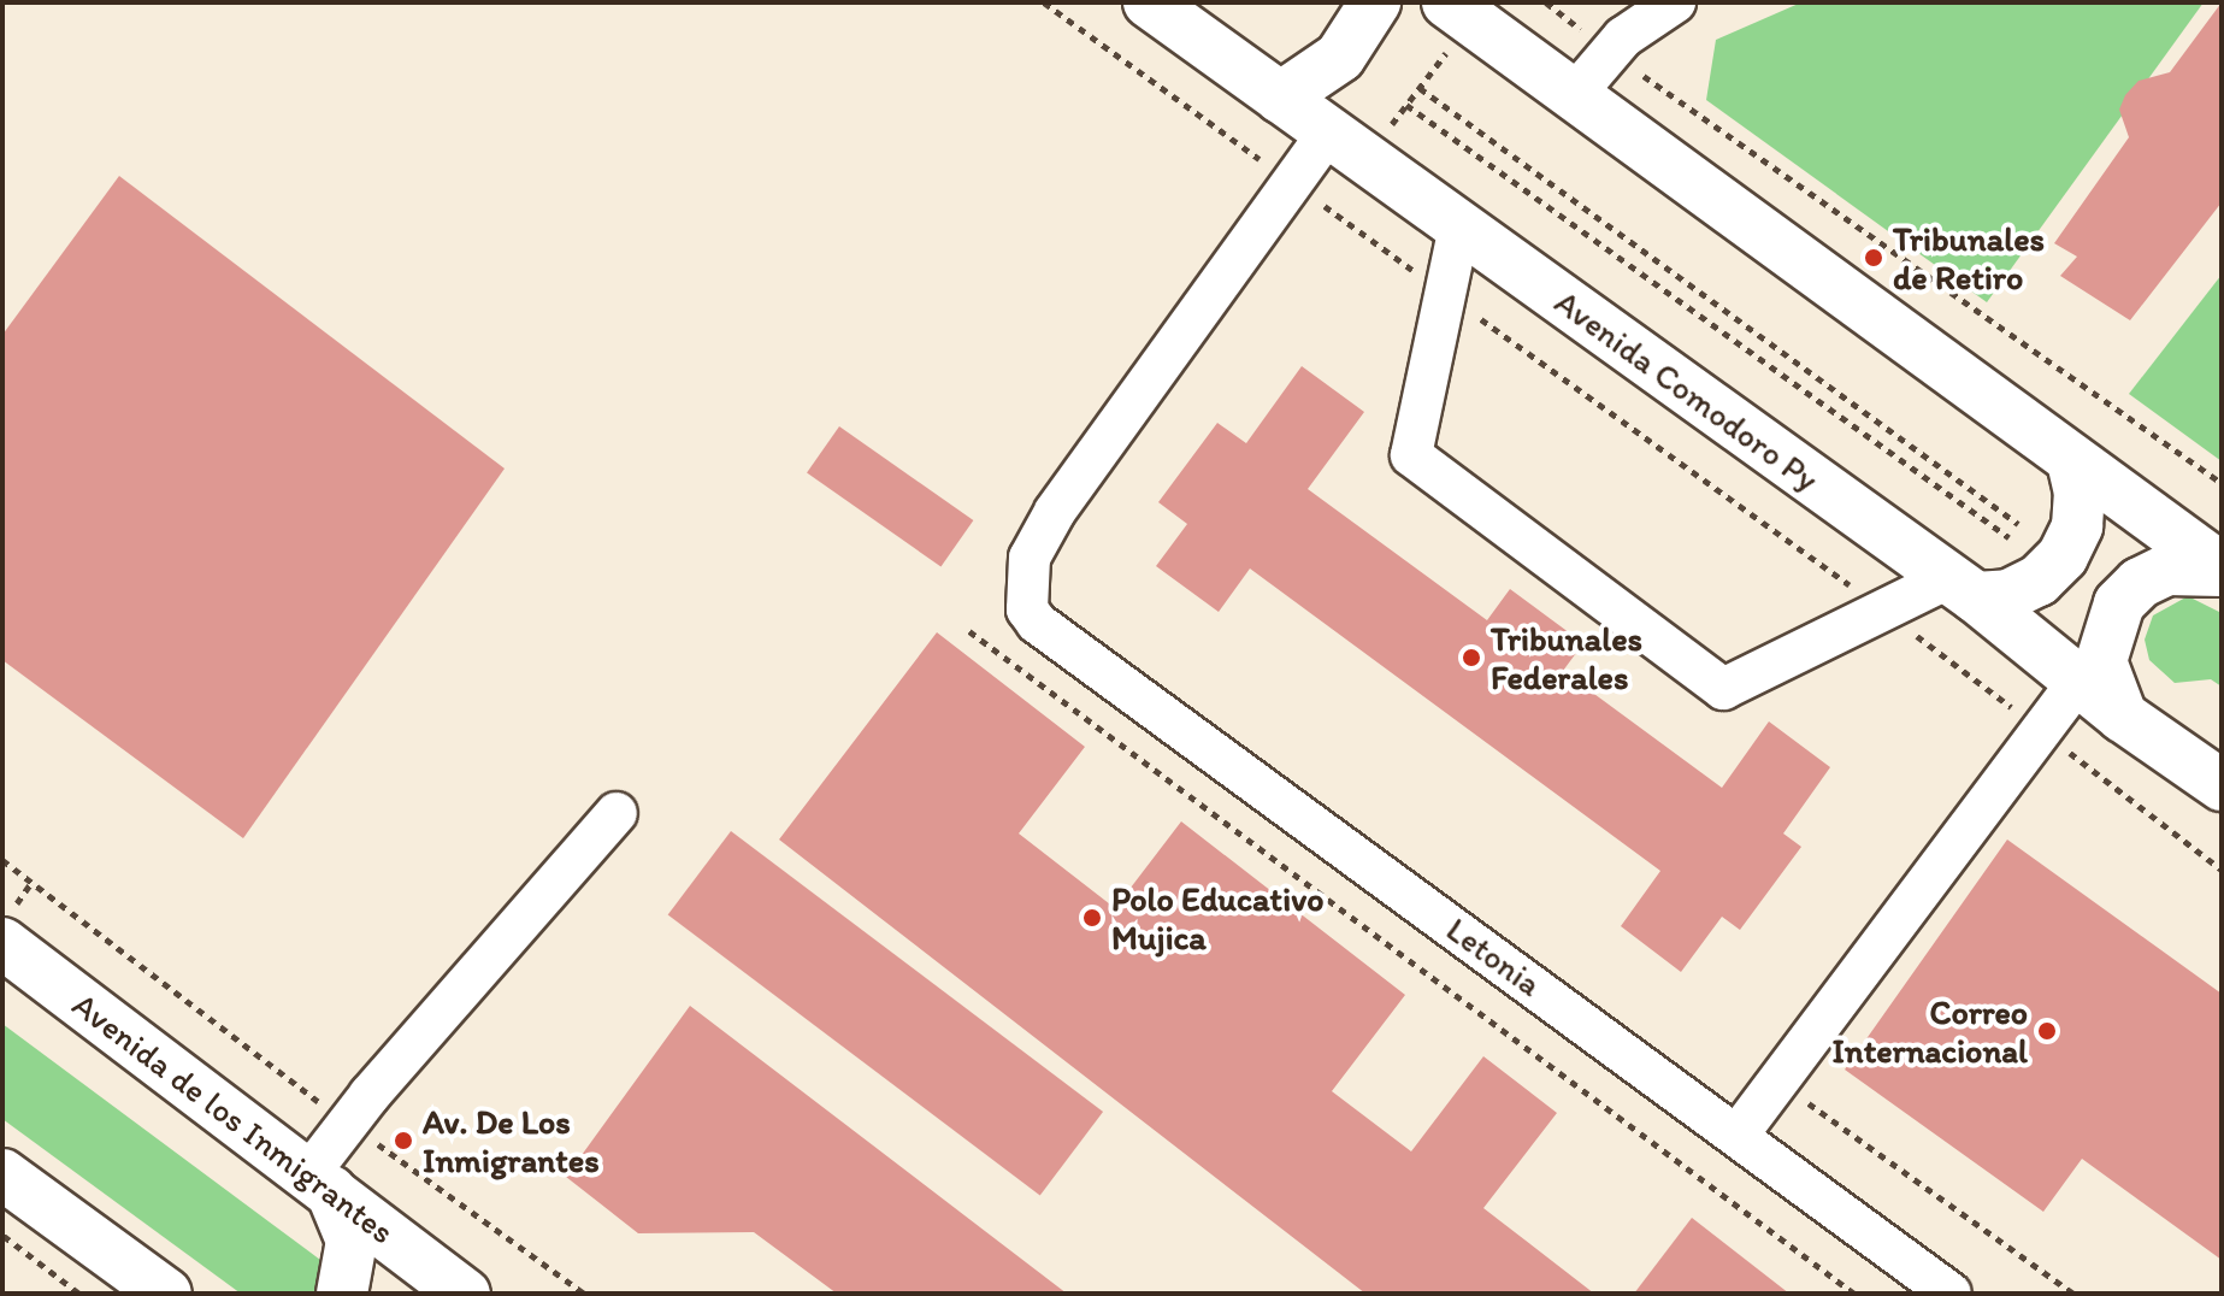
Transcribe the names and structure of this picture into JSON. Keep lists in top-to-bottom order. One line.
{"streets":{"main road":["Avenida Comodoro Py","Avenida de los Inmigrantes"],"street":["Letonia"]},"places":["Tribunales de Retiro","Tribunales Federales","Polo Educativo Mujica","Correo Internacional","Av. De Los Inmigrantes"]}
